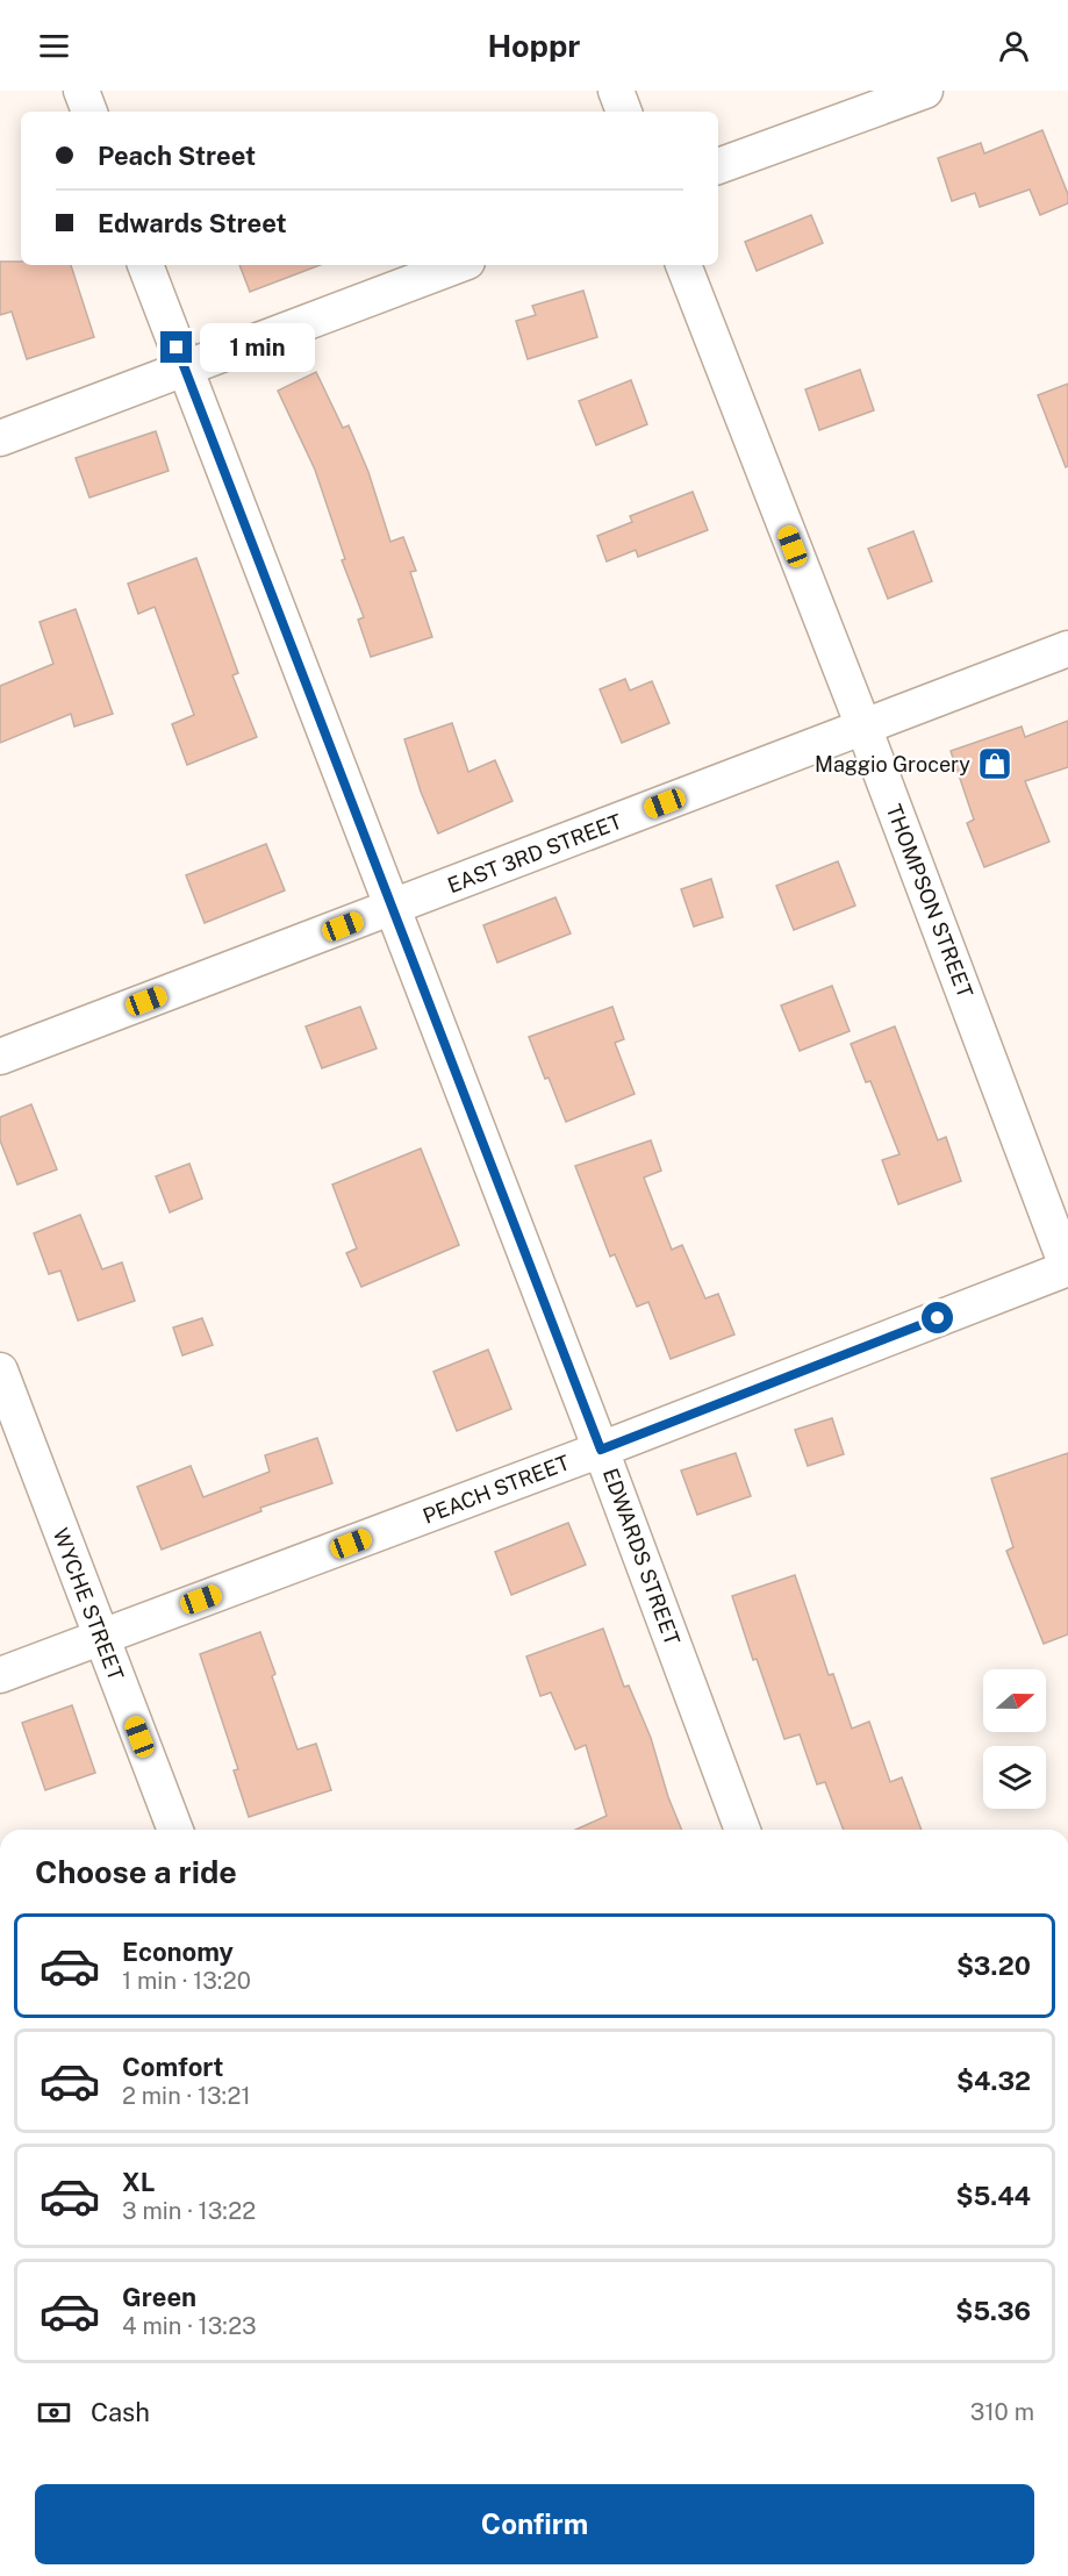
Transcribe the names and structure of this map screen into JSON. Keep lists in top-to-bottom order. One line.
{"streets":{"street":["EAST 3RD STREET","THOMPSON STREET","PEACH STREET","EDWARDS STREET","WYCHE STREET"]},"crossings":[["EAST 3RD STREET","THOMPSON STREET"],["EAST 3RD STREET","EDWARDS STREET"],["THOMPSON STREET","PEACH STREET"],["PEACH STREET","EDWARDS STREET"],["PEACH STREET","WYCHE STREET"]],"places":{"shop":["Maggio Grocery"]},"north":"right","page":{"header":"Hoppr","banner":["Peach Street","Edwards Street"],"bubble":"1 min","heading":"Choose a ride","list":[{"name":"Economy","note":"1 min · 13:20","value":"$3.20"},{"name":"Comfort","note":"2 min · 13:21","value":"$4.32"},{"name":"XL","note":"3 min · 13:22","value":"$5.44"},{"name":"Green","note":"4 min · 13:23","value":"$5.36"}],"pay":["Cash","310 m"],"buttons":"Confirm"}}
